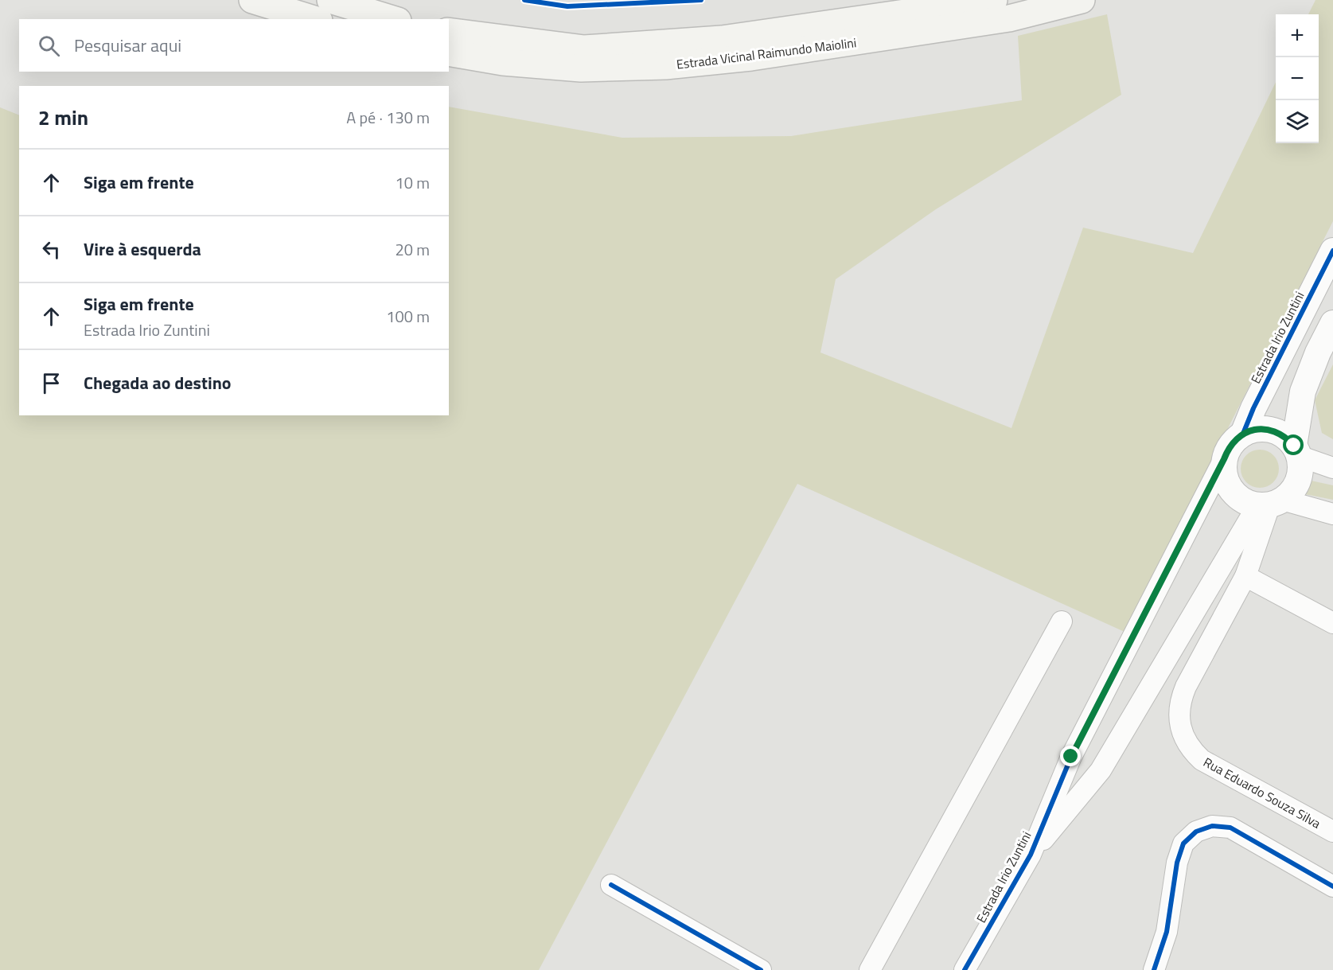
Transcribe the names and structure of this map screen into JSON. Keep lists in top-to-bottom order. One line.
{"streets":{"main road":["Estrada Vicinal Raimundo Maiolini"],"street":["Estrada Irio Zuntini","Rua Eduardo Souza Silva"]},"page":{"map_buttons":["+","−"],"search":"Pesquisar aqui","heading":["2 min","A pé · 130 m"],"list":[["Siga em frente","10 m"],["Vire à esquerda","20 m"],["Siga em frente","Estrada Irio Zuntini","100 m"],"Chegada ao destino"]}}
